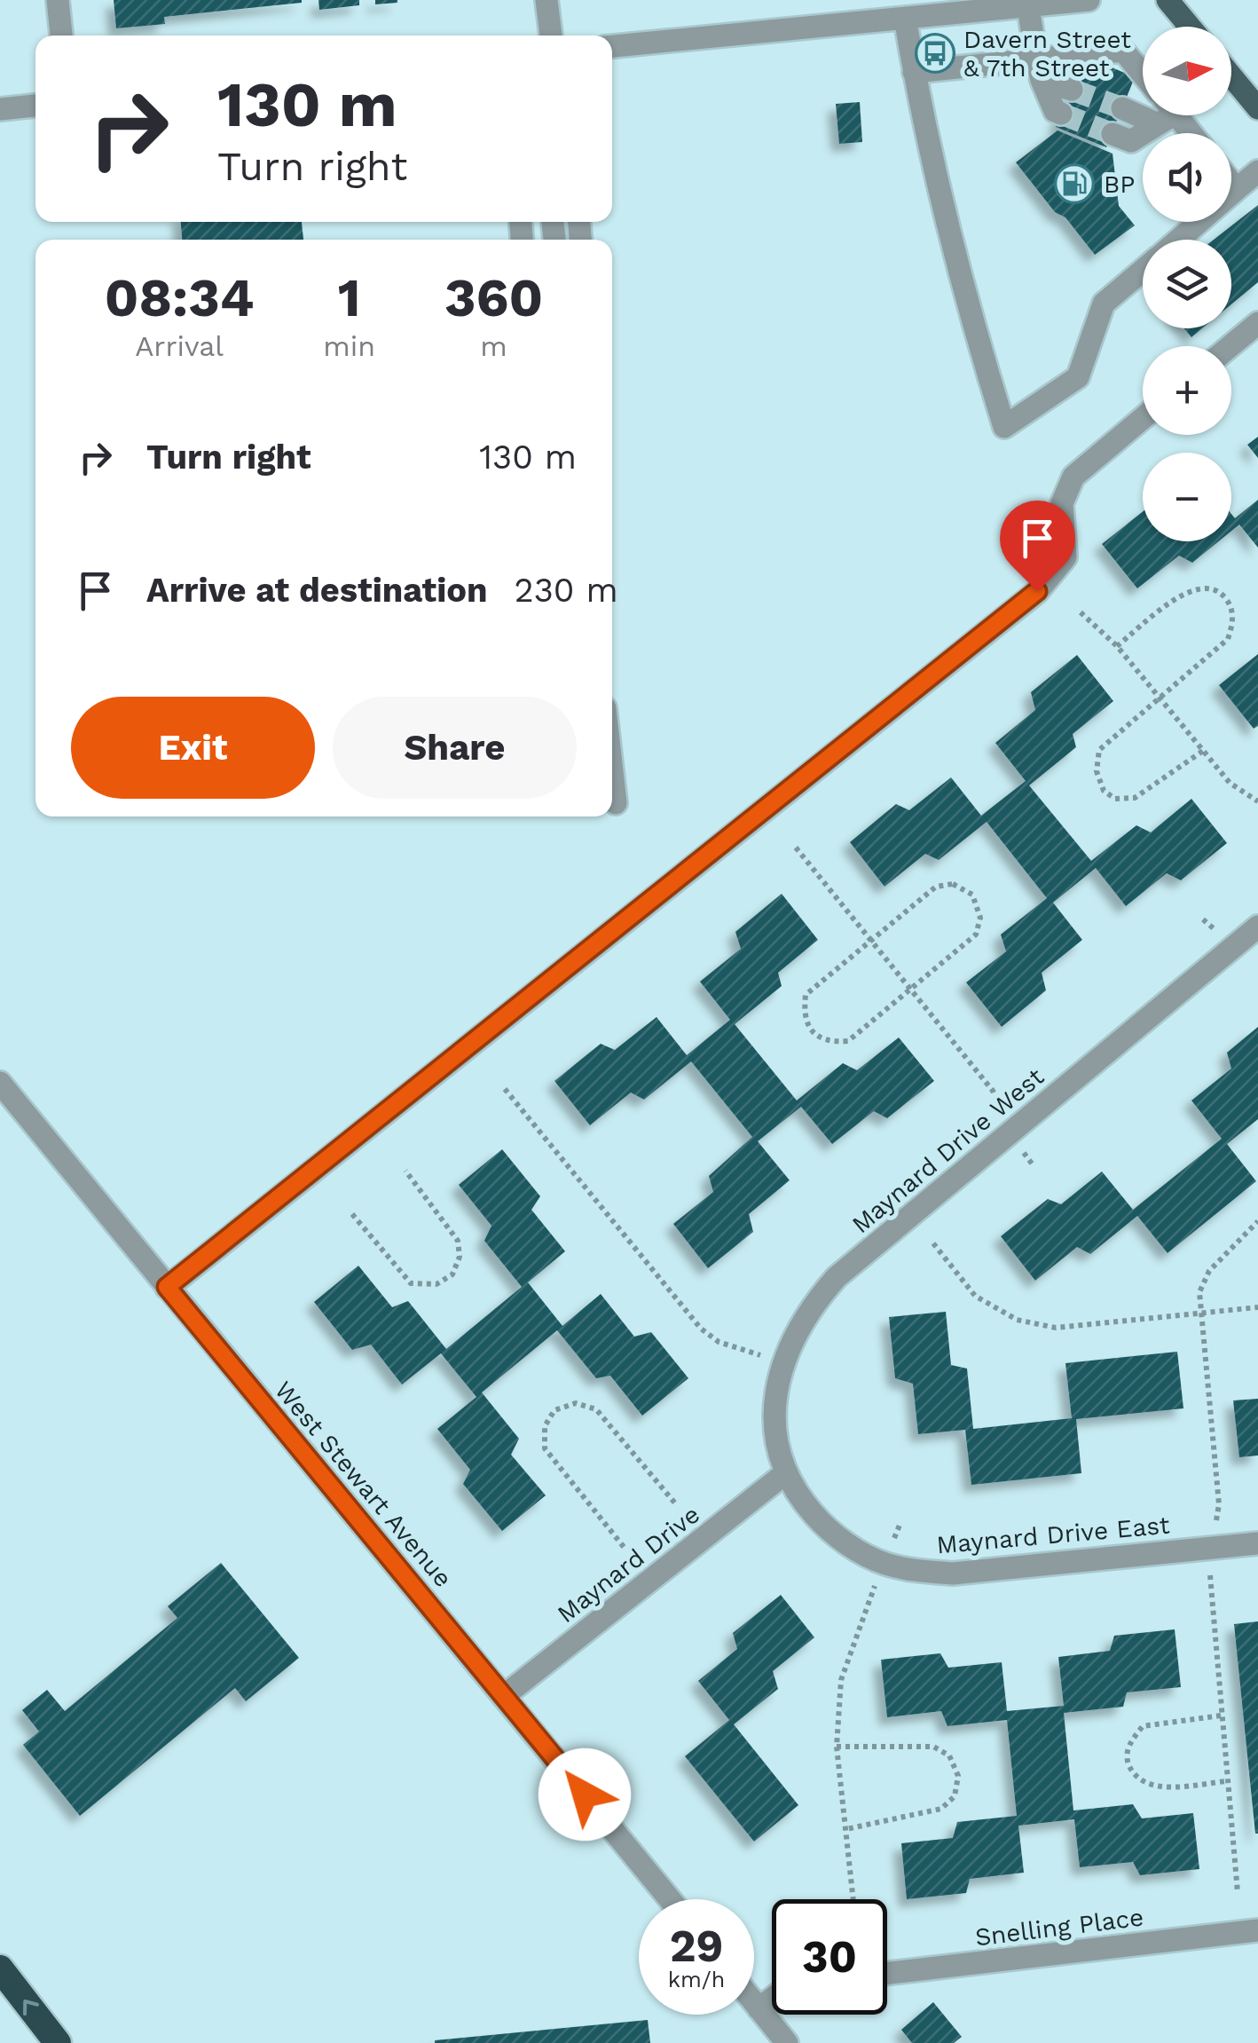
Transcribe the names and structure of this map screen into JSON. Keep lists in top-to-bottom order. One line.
{"streets":{"street":["Maynard Drive West","West Stewart Avenue","Maynard Drive East","Maynard Drive","Snelling Place"]},"crossings":[["Maynard Drive West","Maynard Drive East"],["Maynard Drive West","Maynard Drive"],["West Stewart Avenue","Maynard Drive"],["Maynard Drive East","Maynard Drive"]],"places":{"bus stop":["Davern Street & 7th Street"],"fuel station":["BP"]},"north":"right","page":{"map_buttons":["+","−"],"turn":["130 m","Turn right"],"eta":["08:34","Arrival","1","min","360","m"],"list":[{"name":"Turn right","value":"130 m"},{"name":"Arrive at destination","value":"230 m"}],"buttons":["Exit","Share"],"speed":"29 km/h","limit":"30"}}
